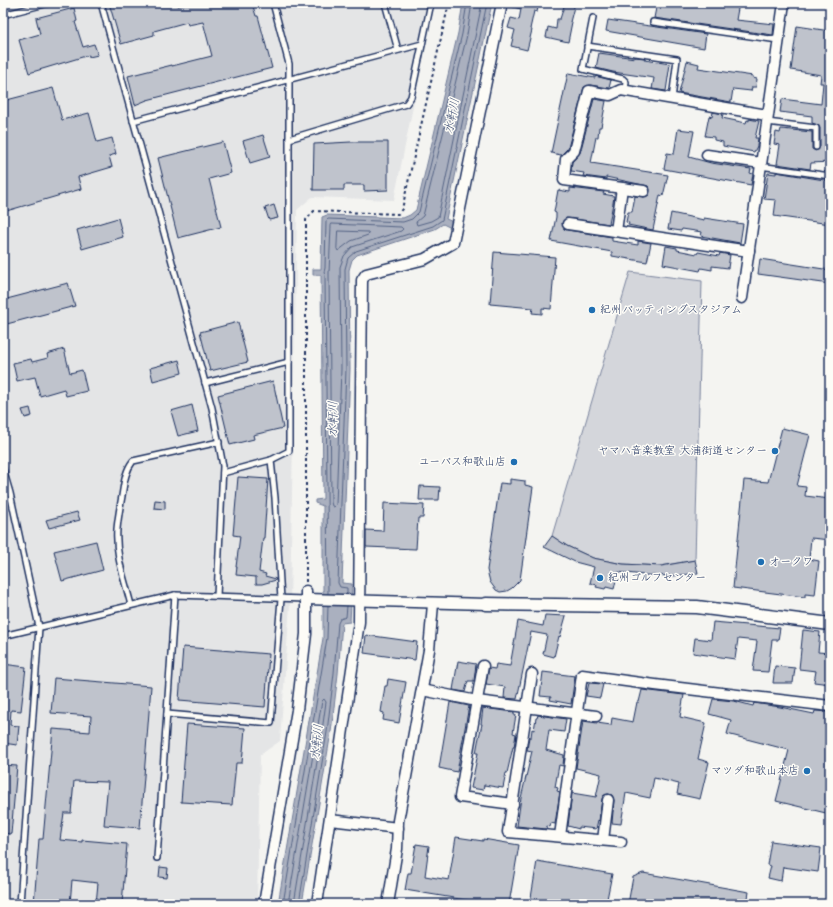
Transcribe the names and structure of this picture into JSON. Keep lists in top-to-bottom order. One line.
{"water":["水軒川"],"places":["紀州バッティングスタジアム","ヤマハ音楽教室 大浦街道センター","ユーバス和歌山店","オークワ","紀州ゴルフセンター","マツダ和歌山本店"]}
